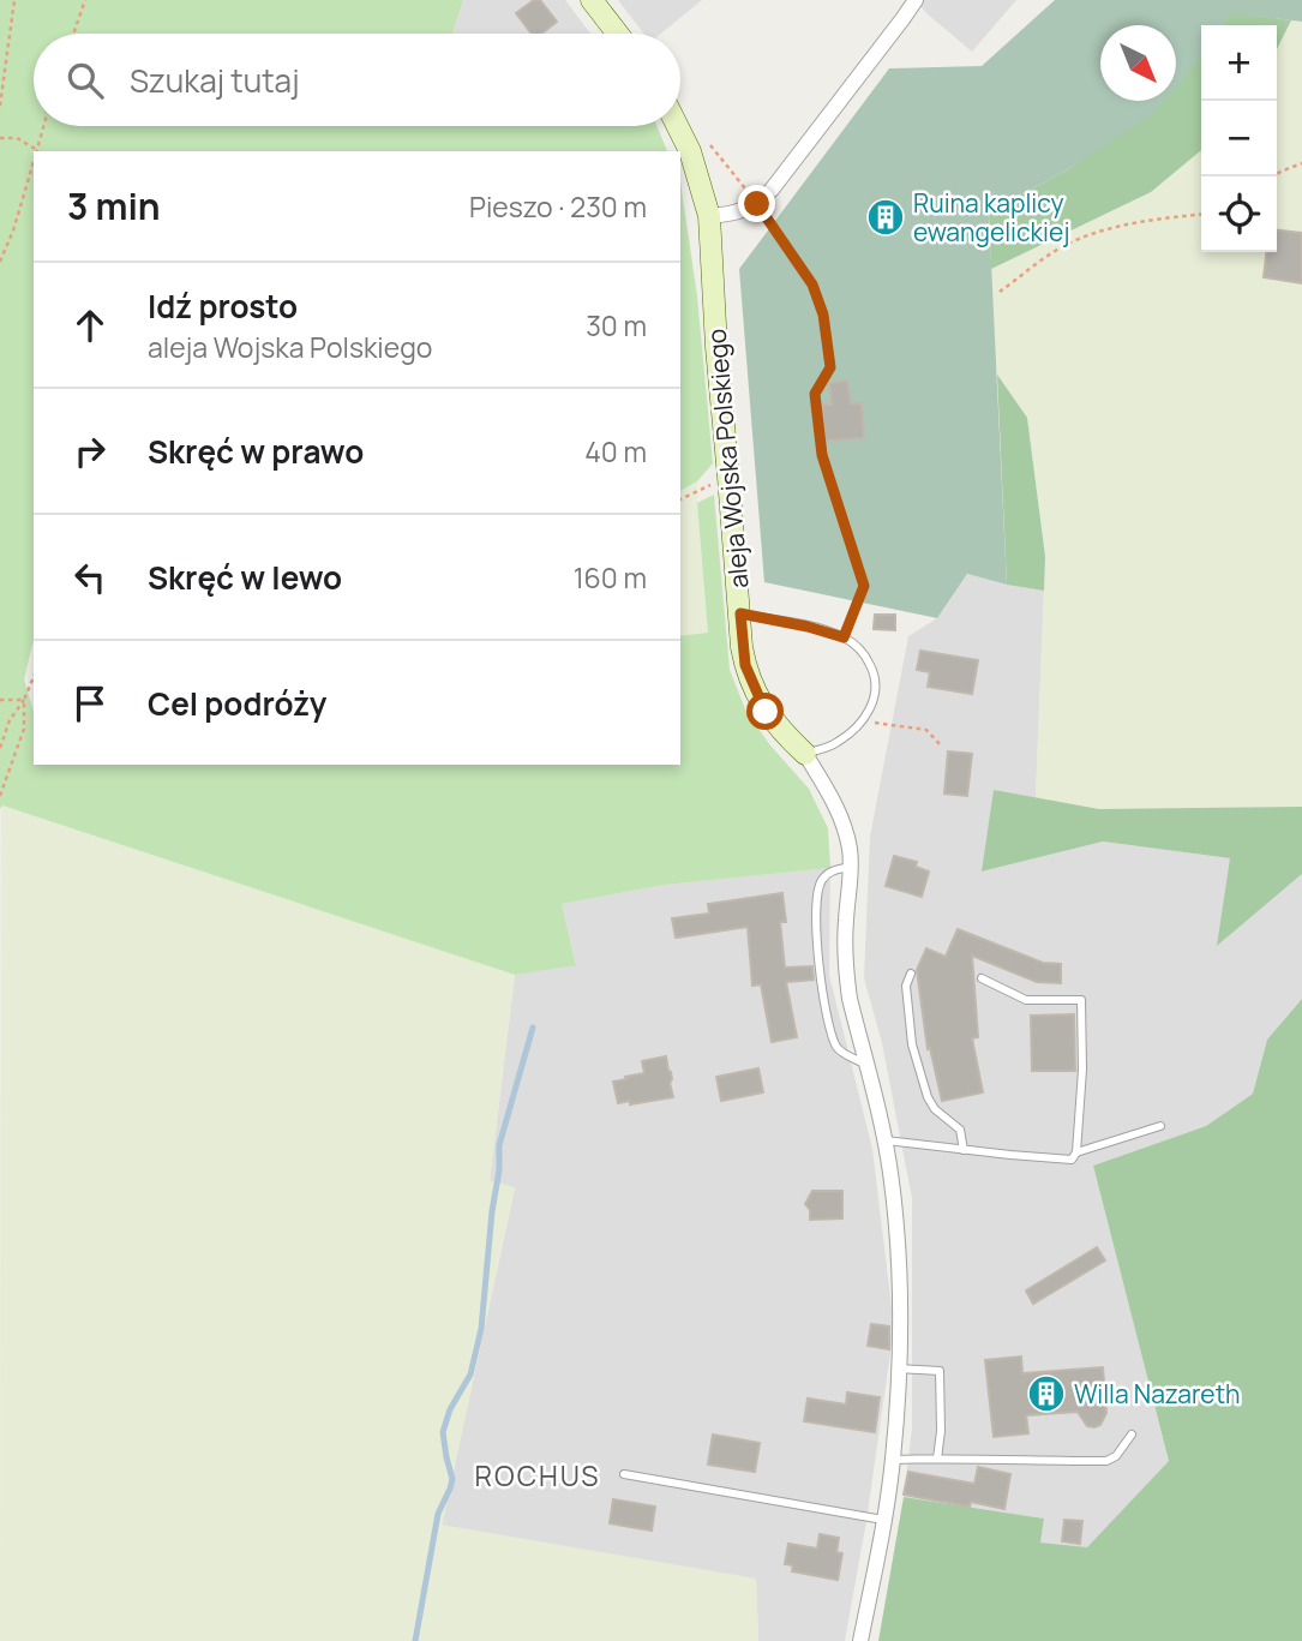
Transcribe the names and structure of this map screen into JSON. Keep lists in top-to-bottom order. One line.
{"streets":{"street":["aleja Wojska Polskiego"]},"districts":["ROCHUS"],"places":{"building":["Ruina kaplicy ewangelickiej","Willa Nazareth"]},"north":"bottom right","page":{"map_buttons":["+","−"],"search":"Szukaj tutaj","heading":["3 min","Pieszo · 230 m"],"list":[["Idź prosto","aleja Wojska Polskiego","30 m"],["Skręć w prawo","40 m"],["Skręć w lewo","160 m"],"Cel podróży"]}}
